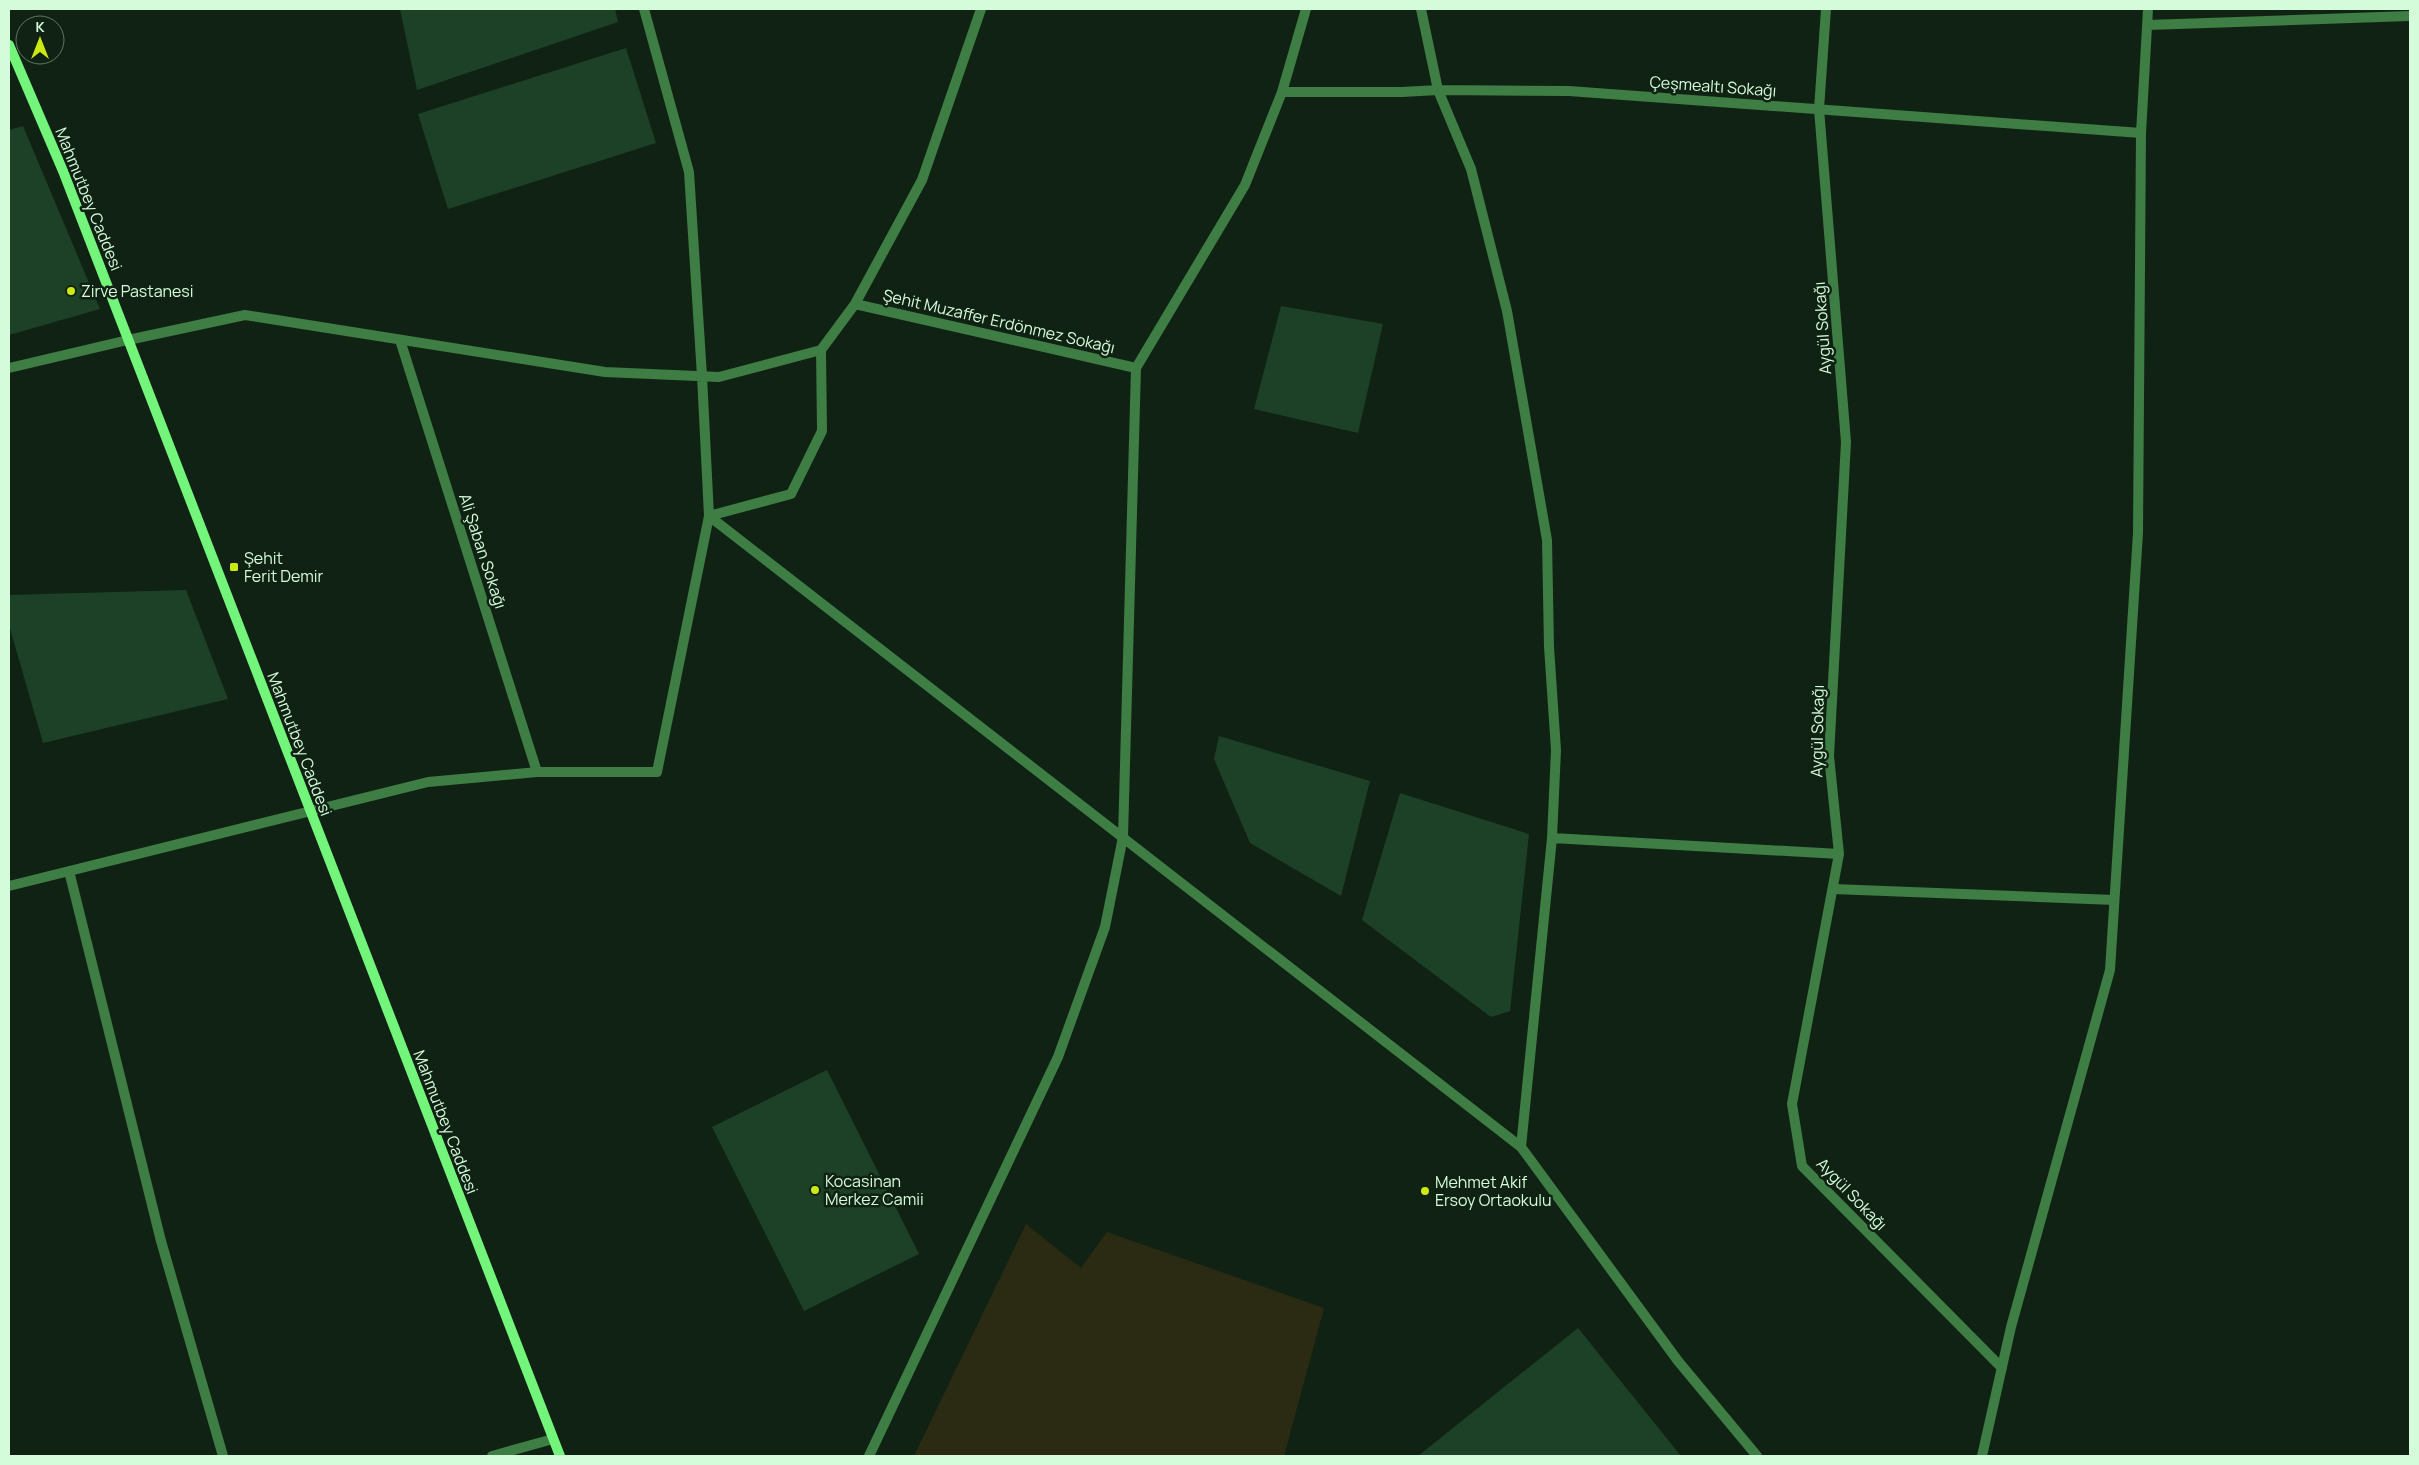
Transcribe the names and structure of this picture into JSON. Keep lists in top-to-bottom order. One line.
{"streets":{"main road":["Mahmutbey Caddesi"],"street":["Çeşmealtı Sokağı","Şehit Muzaffer Erdönmez Sokağı","Aygül Sokağı","Ali Şaban Sokağı"]},"crossings":[["Çeşmealtı Sokağı","Aygül Sokağı"]],"places":{"other":["Zirve Pastanesi","Kocasinan Merkez Camii","Mehmet Akif Ersoy Ortaokulu"],"transit":["Şehit Ferit Demir"]},"north":"top"}
